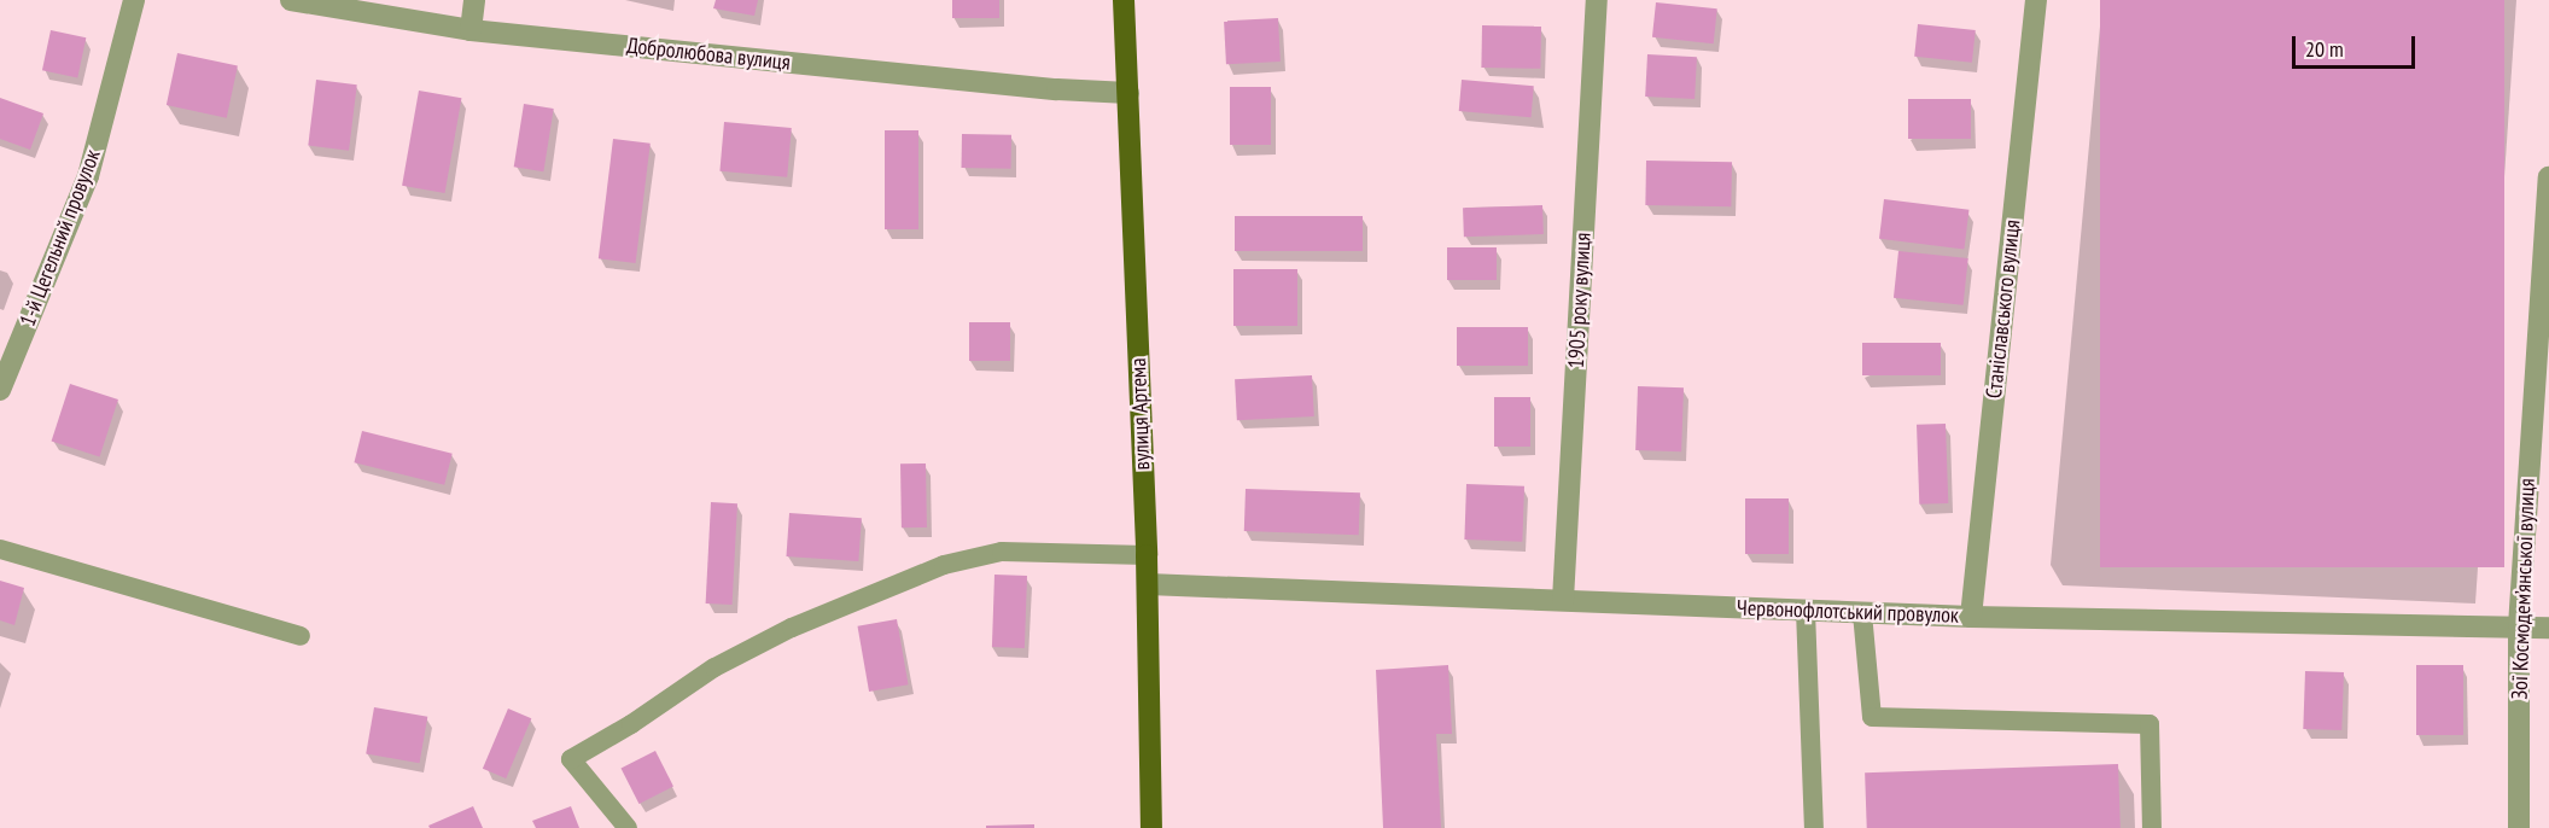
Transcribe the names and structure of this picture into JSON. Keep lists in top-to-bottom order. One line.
{"streets":{"main road":["вулиця Артема"],"street":["Добролюбова вулиця","1-й Цегельний провулок","1905 року вулиця","Станіславського вулиця","Зої Космодем’янської вулиця","Червонофлотський провулок"]},"crossings":[["Добролюбова вулиця","вулиця Артема"],["1905 року вулиця","Червонофлотський провулок"],["Станіславського вулиця","Червонофлотський провулок"],["вулиця Артема","Червонофлотський провулок"],["Зої Космодем’янської вулиця","Червонофлотський провулок"]],"scale_bar":"20 m"}
